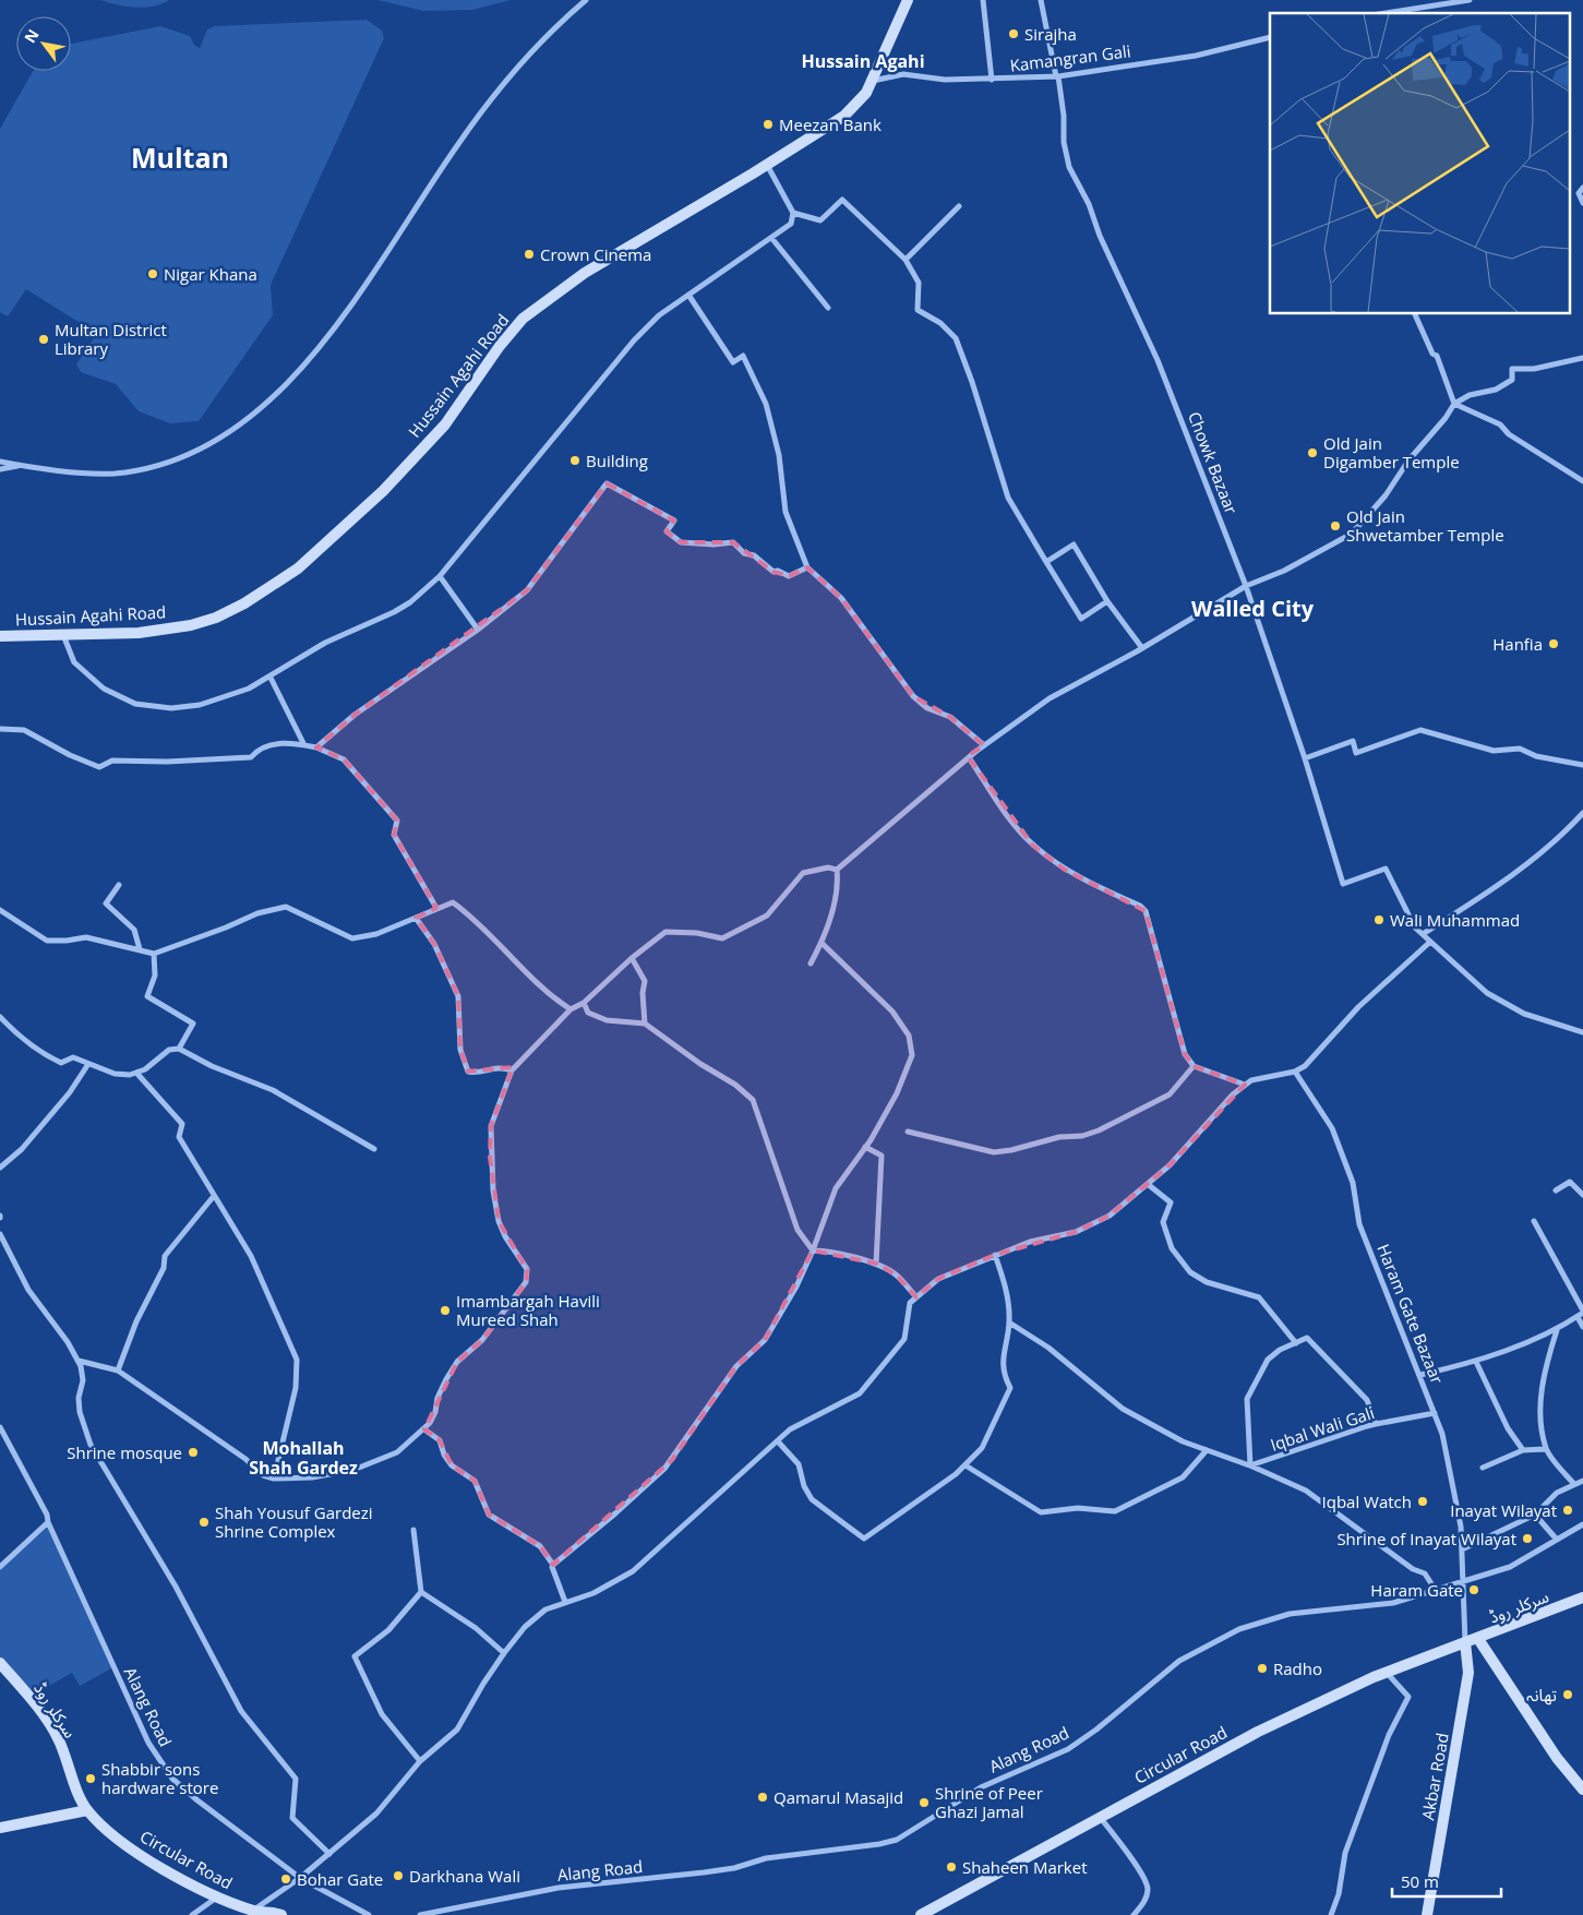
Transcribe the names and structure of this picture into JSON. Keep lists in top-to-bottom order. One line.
{"streets":{"main road":["Hussain Agahi Road","سرکلر روڈ","Circular Road","Akbar Road"],"street":["Kamangran Gali","Chowk Bazaar","Haram Gate Bazaar","Iqbal Wali Gali","Alang Road"]},"crossings":[["Kamangran Gali","Hussain Agahi Road"],["Kamangran Gali","Chowk Bazaar"],["Haram Gate Bazaar","Iqbal Wali Gali"],["Haram Gate Bazaar","سرکلر روڈ"],["Haram Gate Bazaar","Alang Road"],["Haram Gate Bazaar","Circular Road"],["Haram Gate Bazaar","Akbar Road"],["سرکلر روڈ","Circular Road"],["سرکلر روڈ","Akbar Road"],["Circular Road","Akbar Road"]],"districts":["Hussain Agahi","Multan","Walled City","Mohallah Shah Gardez"],"places":["Sirajha","Meezan Bank","Crown Cinema","Nigar Khana","Multan District Library","Old Jain Digamber Temple","Building","Old Jain Shwetamber Temple","Hanfia","Wali Muhammad","Imambargah Havili Mureed Shah","Shrine mosque","Iqbal Watch","Inayat Wilayat","Shah Yousuf Gardezi Shrine Complex","Shrine of Inayat Wilayat","Haram Gate","Radho","تھانہ","Shabbir sons hardware store","Qamarul Masajid","Shrine of Peer Ghazi Jamal","Shaheen Market","Darkhana Wali","Bohar Gate"],"scale_bar":"50 m","north":"top left"}
